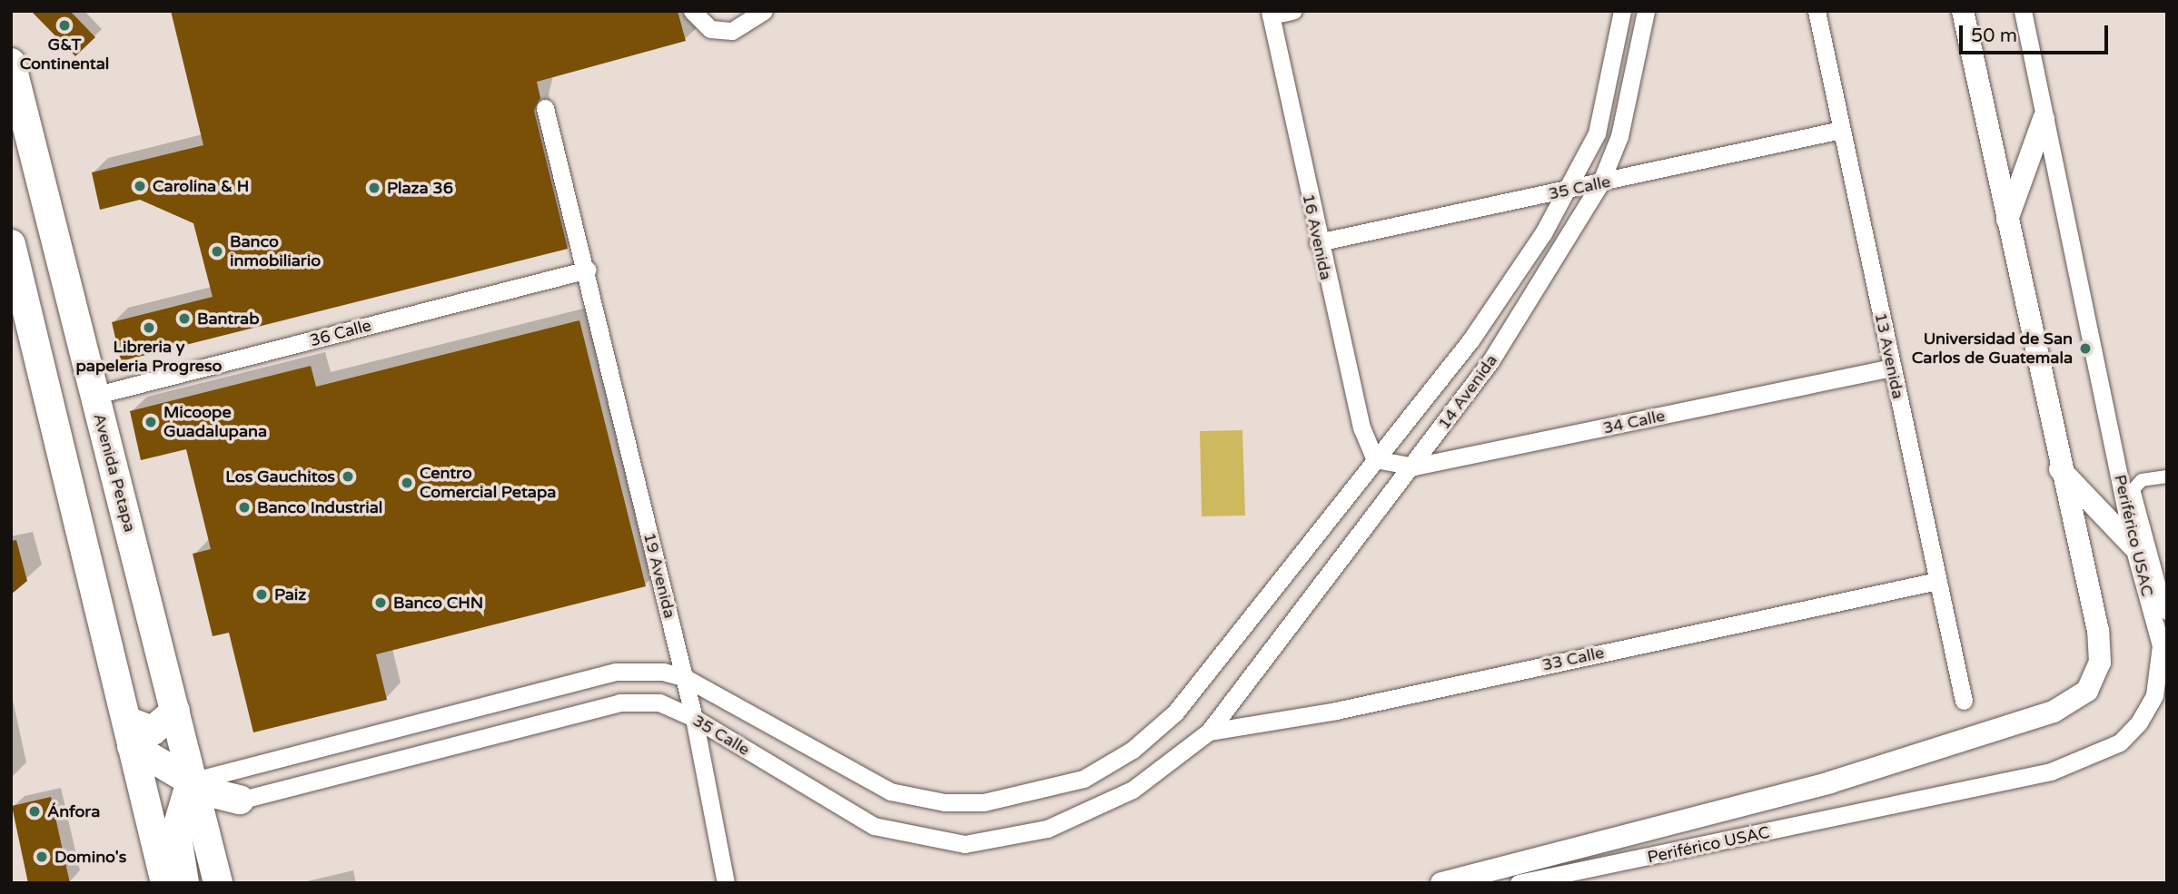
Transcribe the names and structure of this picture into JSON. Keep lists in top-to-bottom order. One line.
{"streets":{"main road":["Avenida Petapa"],"street":["35 Calle","16 Avenida","36 Calle","13 Avenida","14 Avenida","34 Calle","Periférico USAC","19 Avenida","33 Calle"]},"crossings":[["35 Calle","16 Avenida"],["35 Calle","13 Avenida"],["35 Calle","14 Avenida"],["35 Calle","Avenida Petapa"],["35 Calle","19 Avenida"],["35 Calle","33 Calle"],["16 Avenida","14 Avenida"],["16 Avenida","34 Calle"],["36 Calle","Avenida Petapa"],["36 Calle","19 Avenida"],["13 Avenida","34 Calle"],["13 Avenida","33 Calle"],["14 Avenida","34 Calle"],["14 Avenida","33 Calle"]],"places":["G&T Continental","Carolina & H","Plaza 36","Banco inmobiliario","Bantrab","Libreria y papeleria Progreso","Universidad de San Carlos de Guatemala","Micoope Guadalupana","Los Gauchitos","Centro Comercial Petapa","Banco Industrial","Paiz","Banco CHN","Ánfora","Domino's"],"scale_bar":"50 m"}
